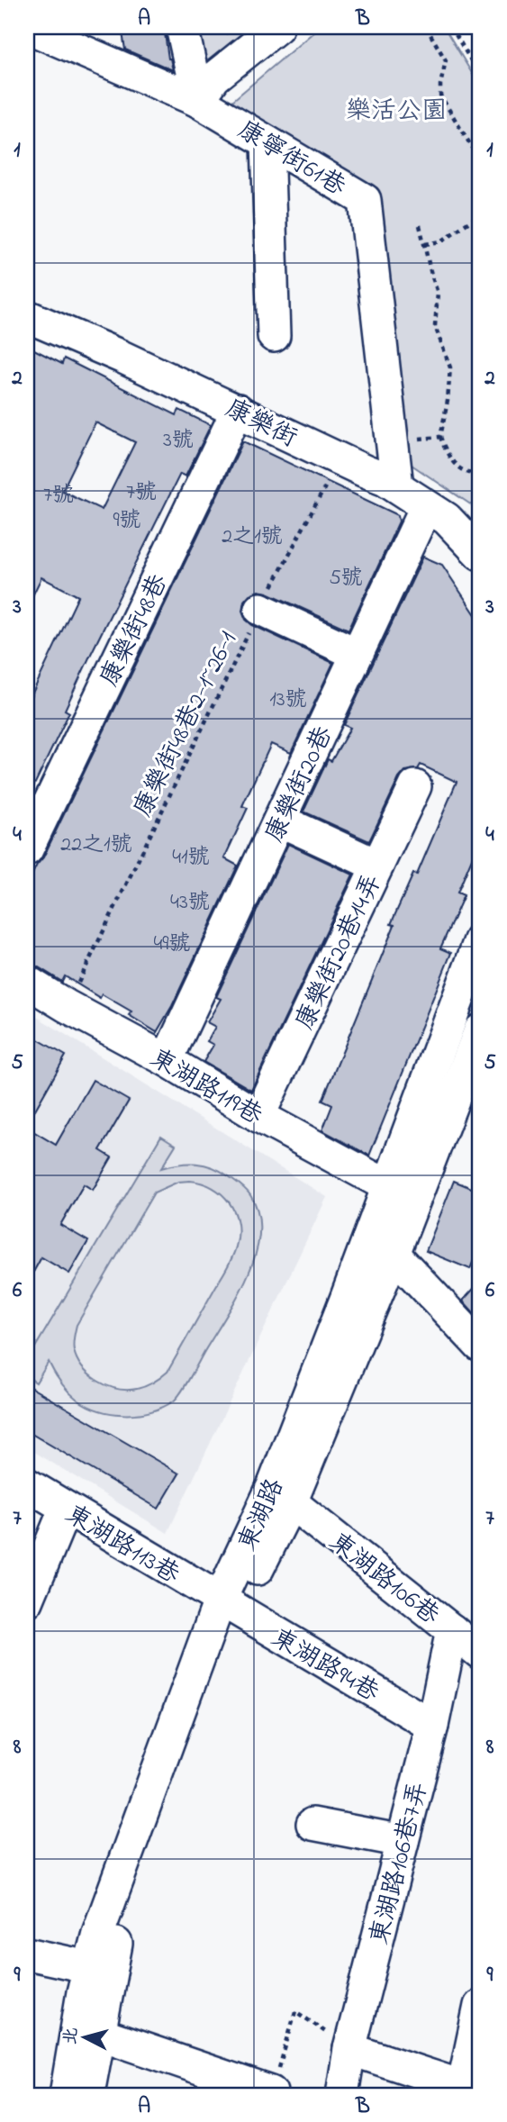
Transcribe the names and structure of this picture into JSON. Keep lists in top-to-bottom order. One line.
{"streets":{"street":["康寧街61巷","康樂街","康樂街48巷","康樂街20巷","康樂街20巷14弄","東湖路119巷","東湖路","東湖路113巷","東湖路106巷","東湖路94巷","東湖路106巷7弄"],"path":["康樂街48巷2-1~26-1"]},"crossings":[["康寧街61巷","康樂街"],["康樂街","康樂街48巷"],["康樂街","康樂街48巷2-1~26-1"],["康樂街","康樂街20巷"],["康樂街48巷2-1~26-1","東湖路119巷"],["康樂街20巷","東湖路119巷"],["康樂街20巷14弄","東湖路119巷"],["東湖路119巷","東湖路"],["東湖路","東湖路113巷"],["東湖路","東湖路106巷"],["東湖路","東湖路94巷"],["東湖路113巷","東湖路94巷"],["東湖路106巷","東湖路106巷7弄"],["東湖路94巷","東湖路106巷7弄"]],"parks":["樂活公園"],"house_numbers":["3號","7號","7號","9號","2之1號","5號","13號","22之1號","41號","43號","49號"],"north":"left","grid":{"columns":["A","B"],"rows":["1","2","3","4","5","6","7","8","9"]}}
